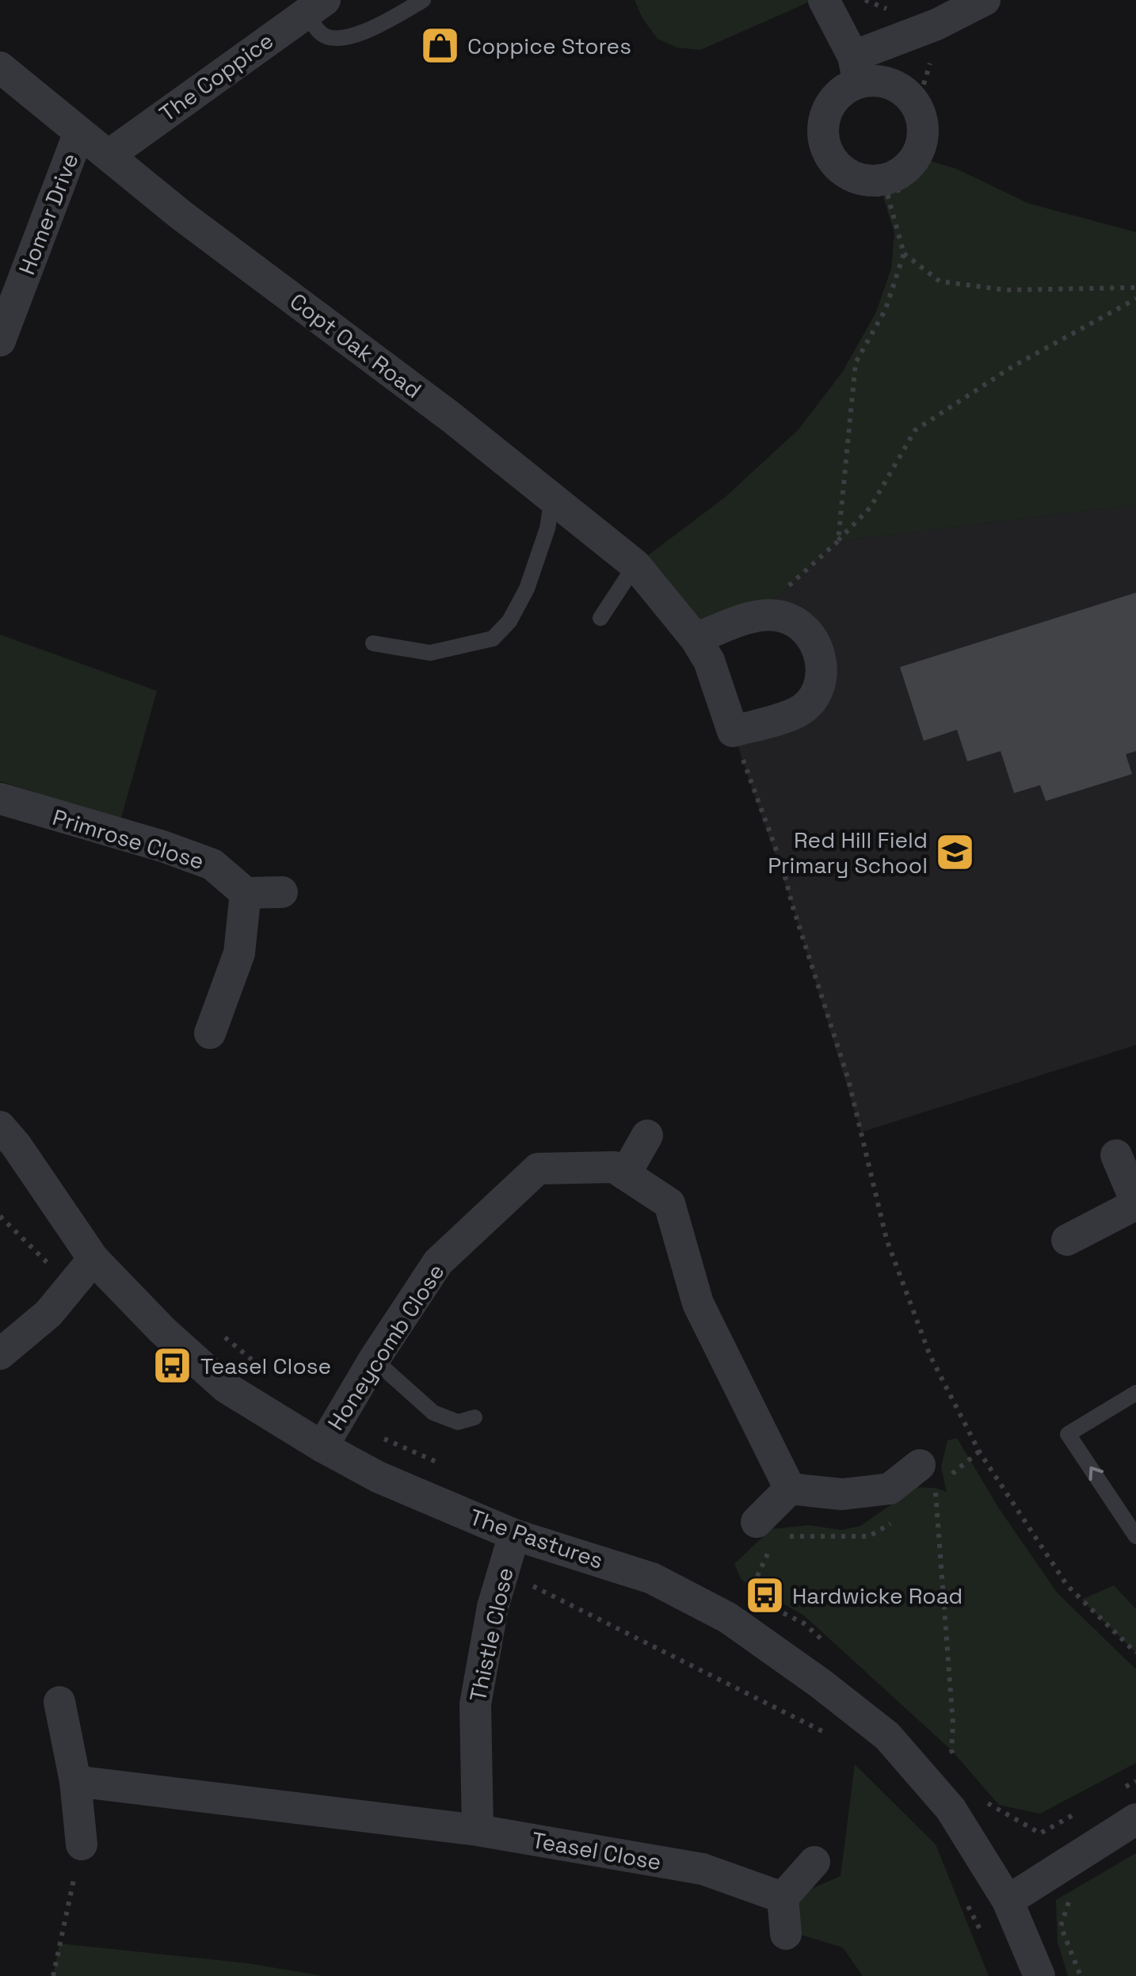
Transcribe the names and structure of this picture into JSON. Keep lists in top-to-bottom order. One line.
{"streets":{"street":["The Coppice","Homer Drive","Copt Oak Road","Primrose Close","Honeycomb Close","The Pastures","Thistle Close","Teasel Close"]},"crossings":[["The Coppice","Copt Oak Road"],["Homer Drive","Copt Oak Road"],["Honeycomb Close","The Pastures"],["The Pastures","Thistle Close"],["Thistle Close","Teasel Close"]],"places":{"shop":["Coppice Stores"],"school or university":["Red Hill Field Primary School"],"bus stop":["Teasel Close","Hardwicke Road"]}}
